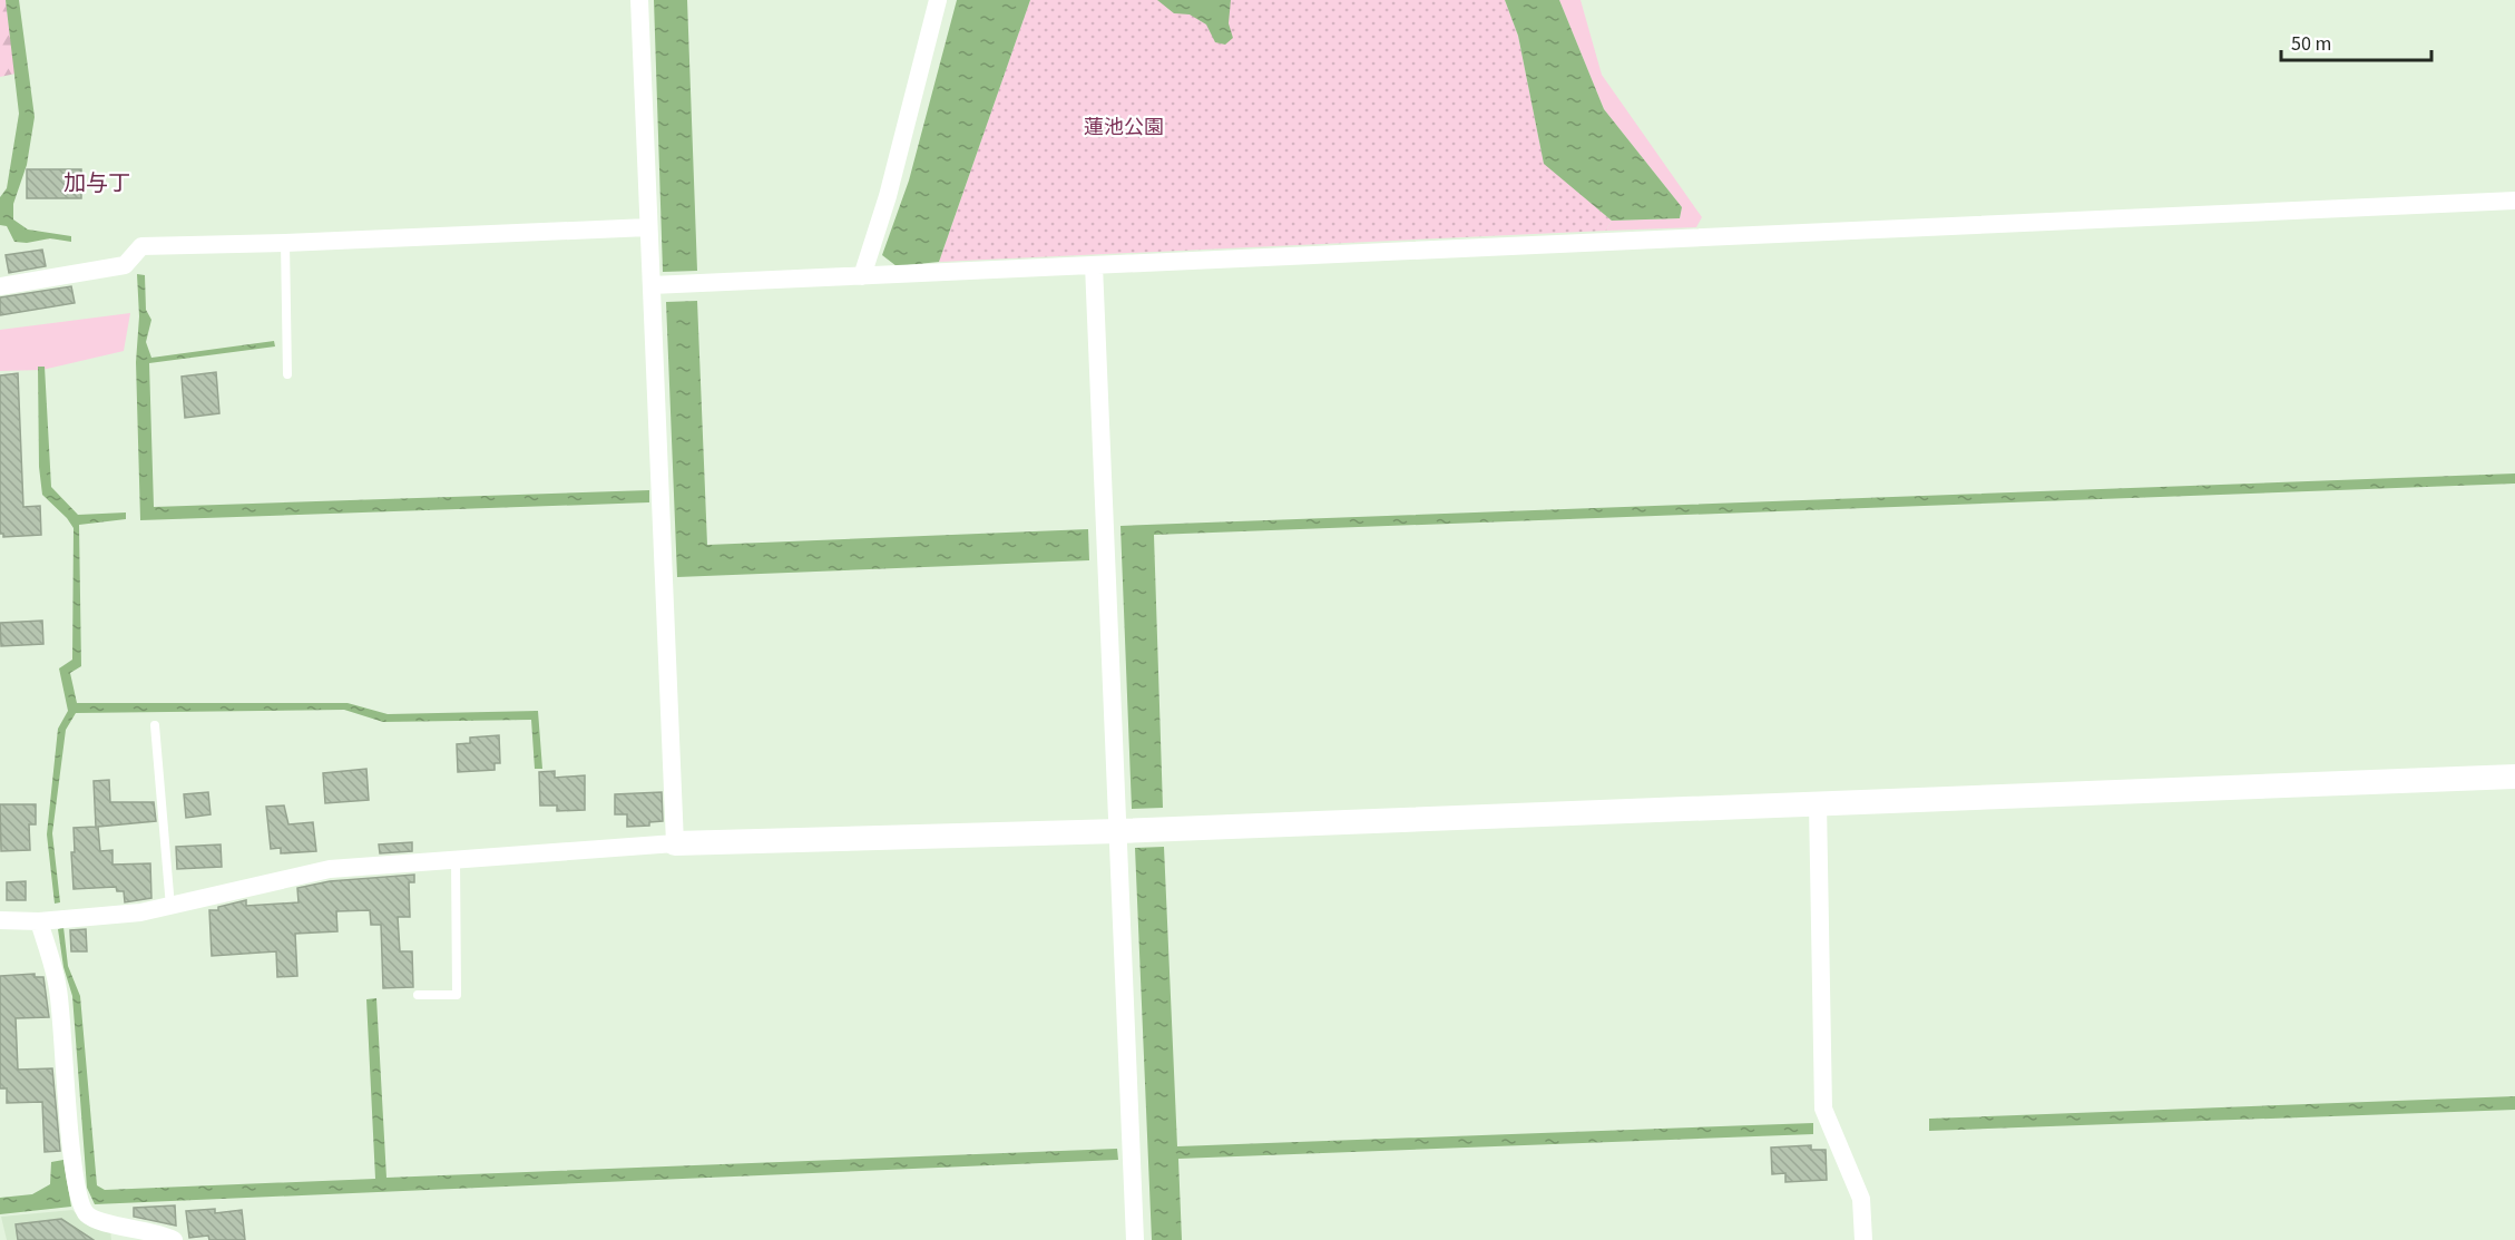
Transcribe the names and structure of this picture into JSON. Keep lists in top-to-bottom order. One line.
{"districts":["加与丁"],"parks":["蓮池公園"],"scale_bar":"50 m"}
